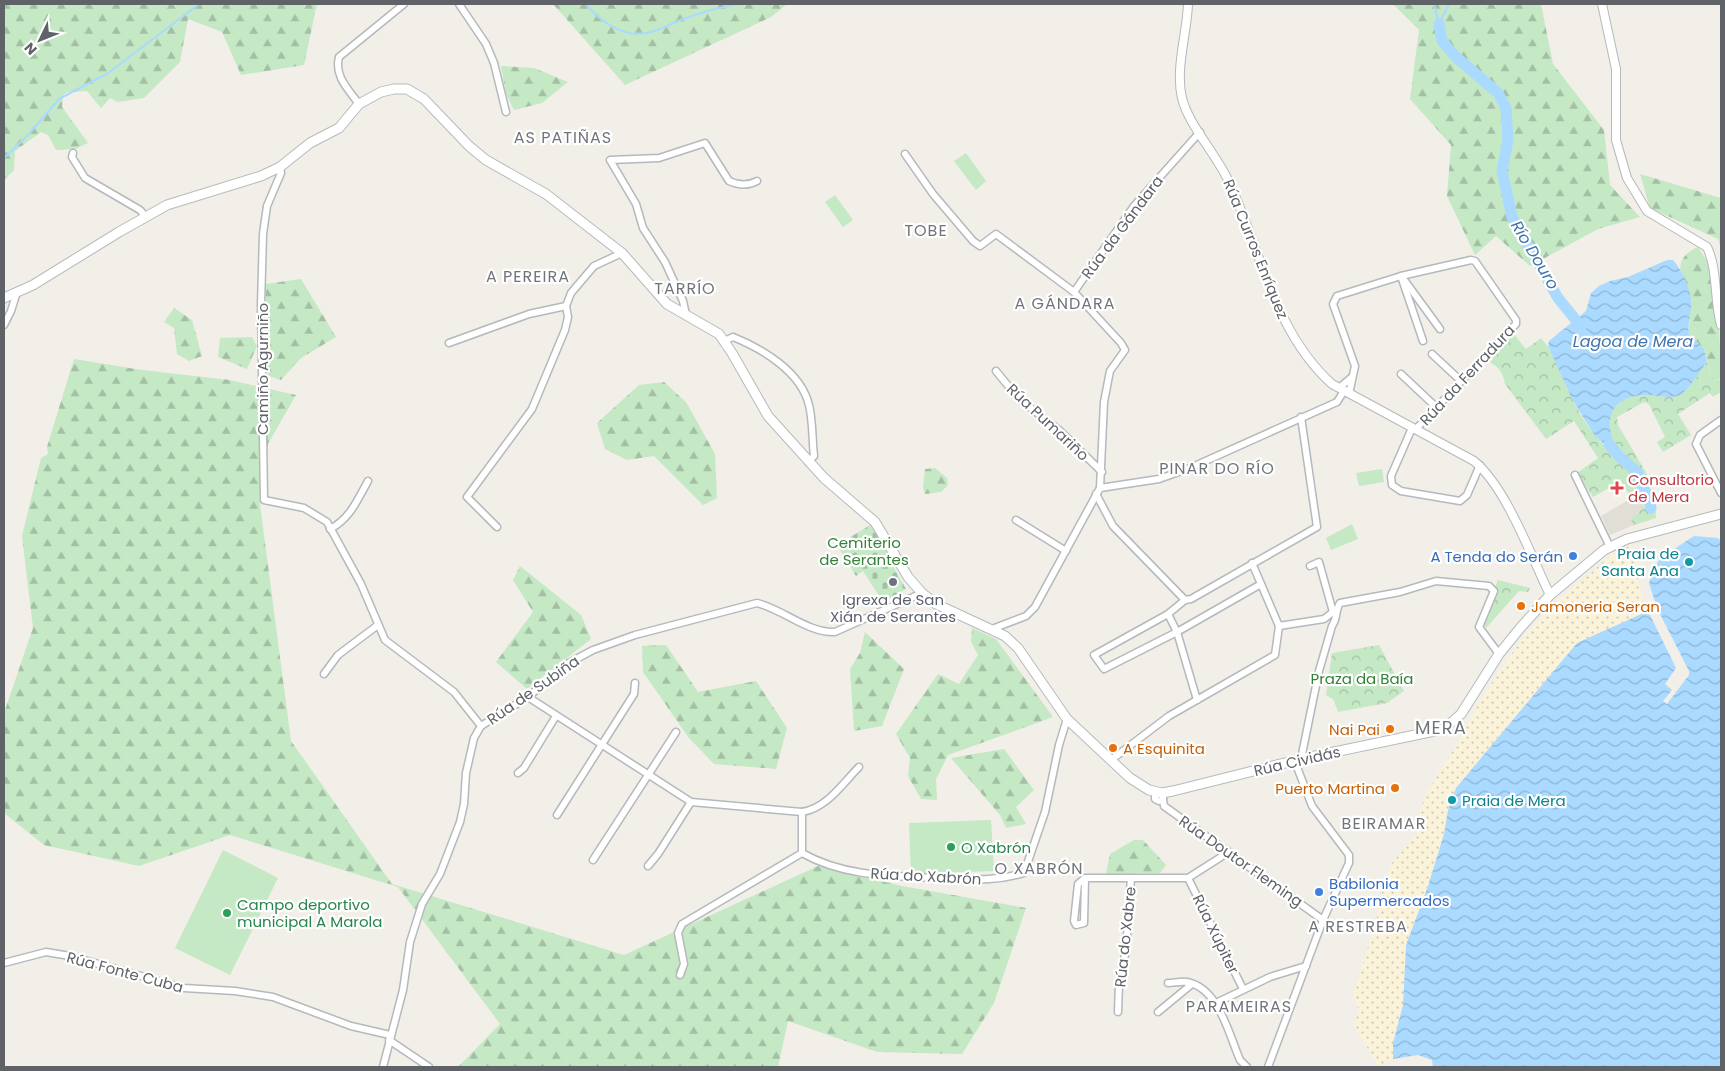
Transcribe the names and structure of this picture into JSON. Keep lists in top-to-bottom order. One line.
{"streets":{"main road":["Rúa Cividás","Rúa Doutor Fleming"],"street":["Rúa da Gándara","Rúa Curros Enríquez","Camiño Agurniño","Rúa da Ferradura","Rúa Pumariño","Rúa de Subiña","Rúa do Xabrón","Rúa Xúpiter","Rúa do Xabre","Rúa Fonte Cuba"]},"crossings":[["Rúa da Gándara","Rúa Curros Enríquez"],["Rúa da Gándara","Rúa Pumariño"],["Rúa Curros Enríquez","Rúa da Ferradura"],["Rúa Curros Enríquez","Rúa Cividás"],["Camiño Agurniño","Rúa de Subiña"],["Camiño Agurniño","Rúa Doutor Fleming"],["Rúa de Subiña","Rúa Doutor Fleming"],["Rúa de Subiña","Rúa Fonte Cuba"],["Rúa Cividás","Rúa Doutor Fleming"],["Rúa Doutor Fleming","Rúa do Xabrón"],["Rúa Xúpiter","Rúa do Xabre"]],"districts":["AS PATIÑAS","TOBE","A PEREIRA","TARRÍO","A GÁNDARA","PINAR DO RÍO","MERA","BEIRAMAR","O XABRÓN","A RESTREBA","PARAMEIRAS"],"water":["Río Douro","Lagoa de Mera"],"parks":["Cemiterio de Serantes","Praza da Baía"],"places":{"health":["Consultorio de Mera"],"other":["A Tenda do Serán","Praia de Santa Ana","Igrexa de San Xián de Serantes","Jamoneria Seran","Nai Pai","A Esquinita","Puerto Martina","Praia de Mera","O Xabrón","Babilonia Supermercados","Campo deportivo municipal A Marola"]},"north":"bottom left"}
